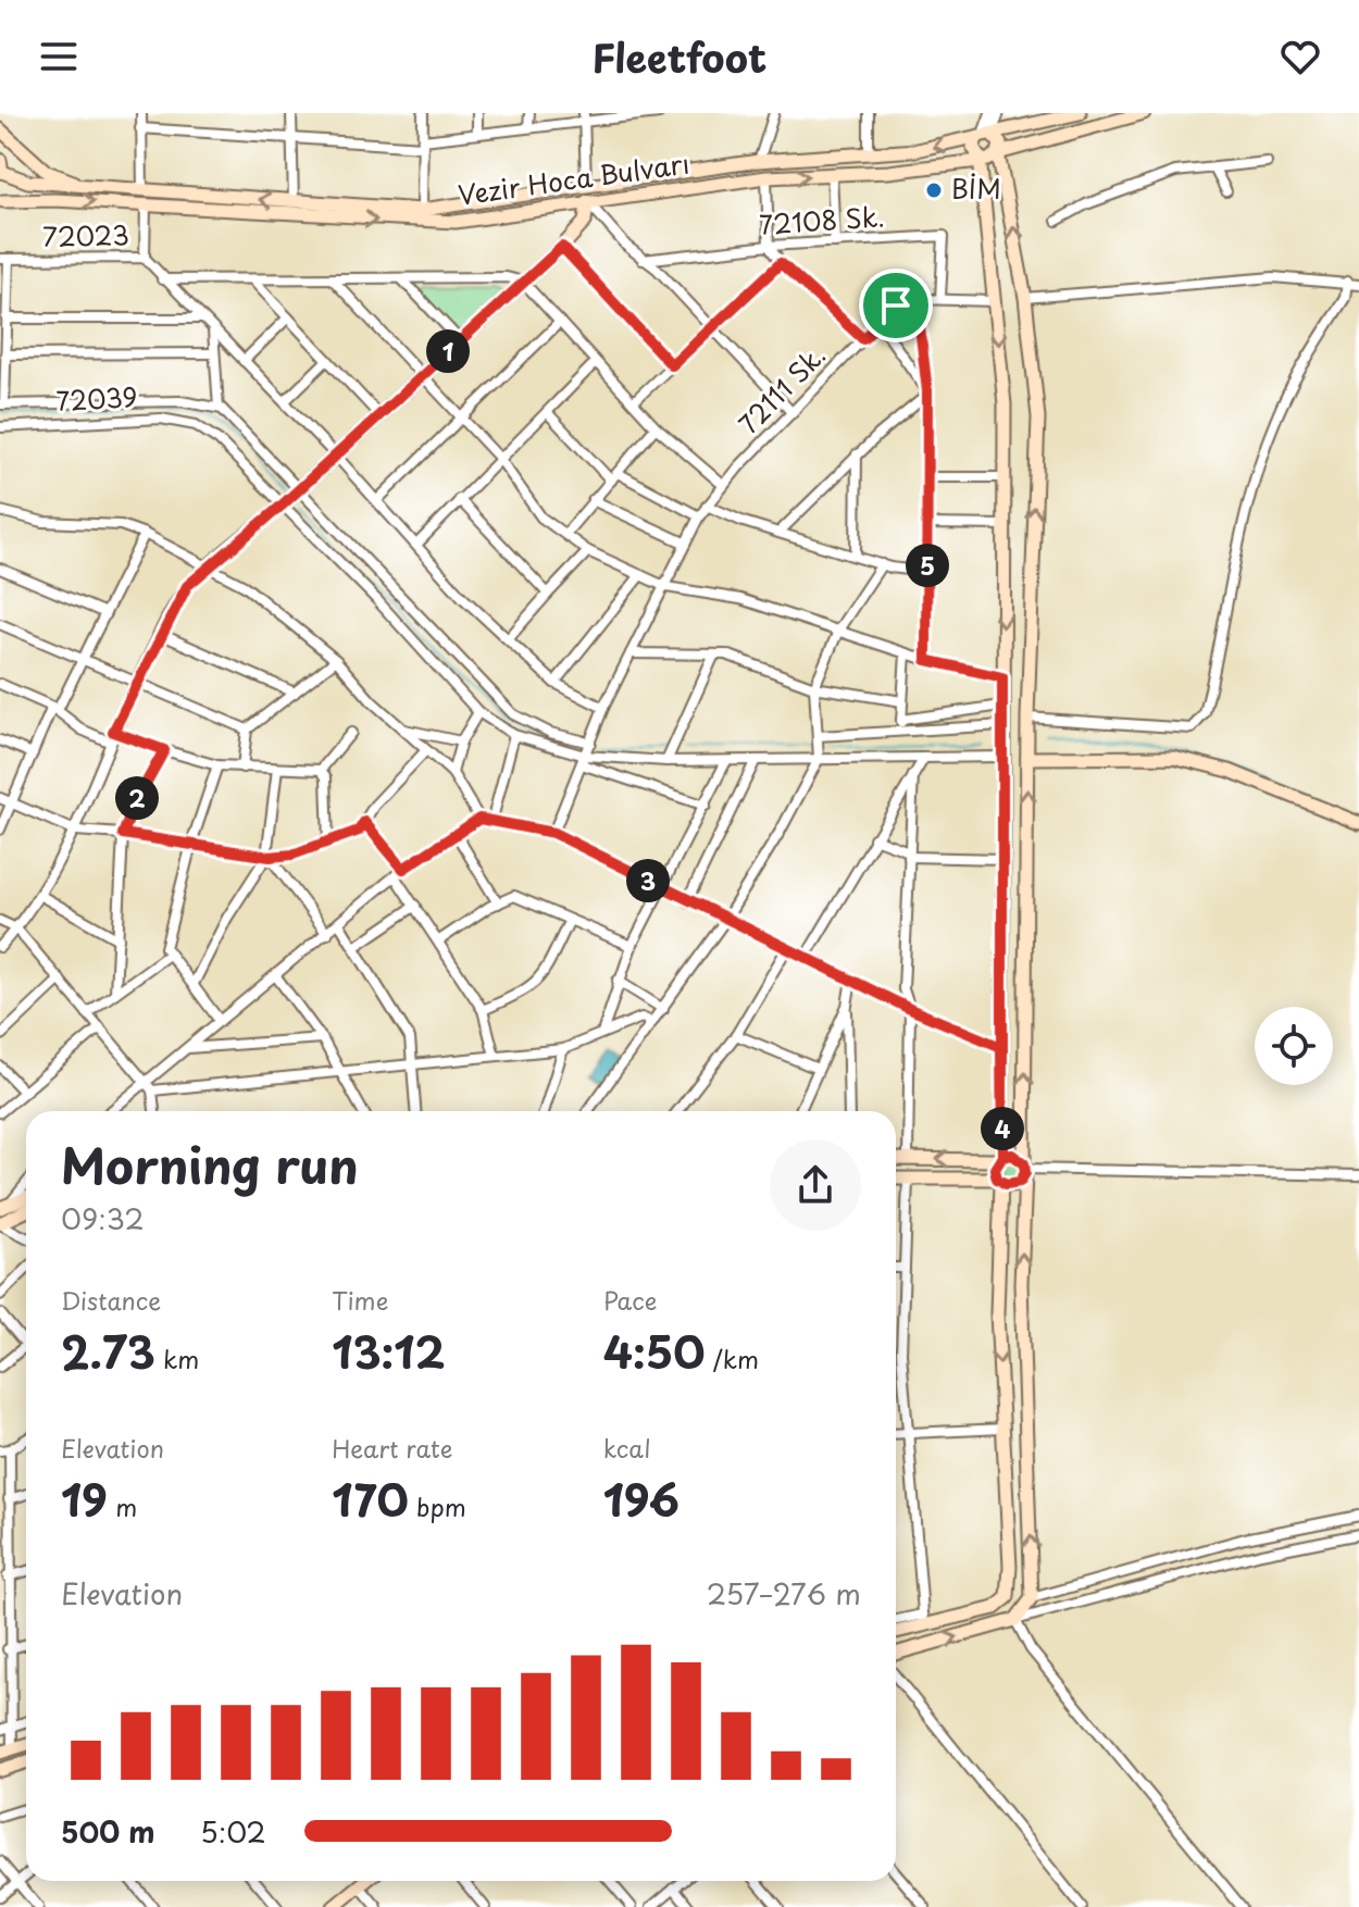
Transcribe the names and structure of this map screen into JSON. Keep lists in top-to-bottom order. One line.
{"streets":{"main road":["Vezir Hoca Bulvarı"],"street":["72108 Sk.","72023","72111 Sk.","72039"]},"crossings":[["72108 Sk.","72111 Sk."],["72023","72111 Sk."]],"places":["BİM"],"page":{"header":"Fleetfoot","pins":["1","5","2","3","4"],"heading":["Morning run","09:32"],"stats":[["Distance","2.73 km"],["Time","13:12"],["Pace","4:50 /km"],["Elevation","19 m"],["Heart rate","170 bpm"],["kcal","196"]],"chart":["Elevation","257–276 m"],"list":[{"name":"500 m","note":"5:02"}]}}
